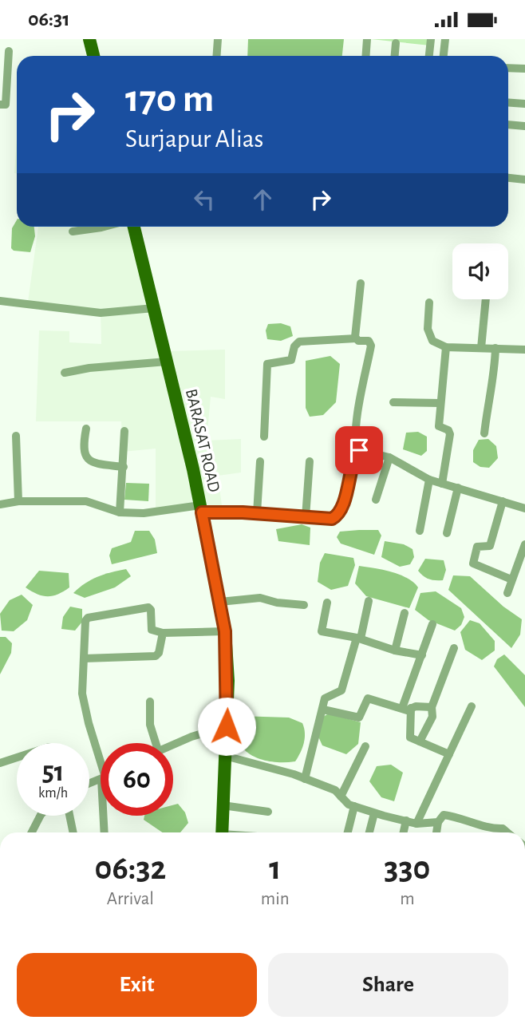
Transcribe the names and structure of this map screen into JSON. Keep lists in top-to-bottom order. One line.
{"streets":{"main road":["BARASAT ROAD"]},"page":{"status":"06:31","turn":["170 m","Surjapur Alias"],"speed":"51 km/h","limit":"60","eta":["06:32","Arrival","1","min","330","m"],"buttons":["Exit","Share"]}}
